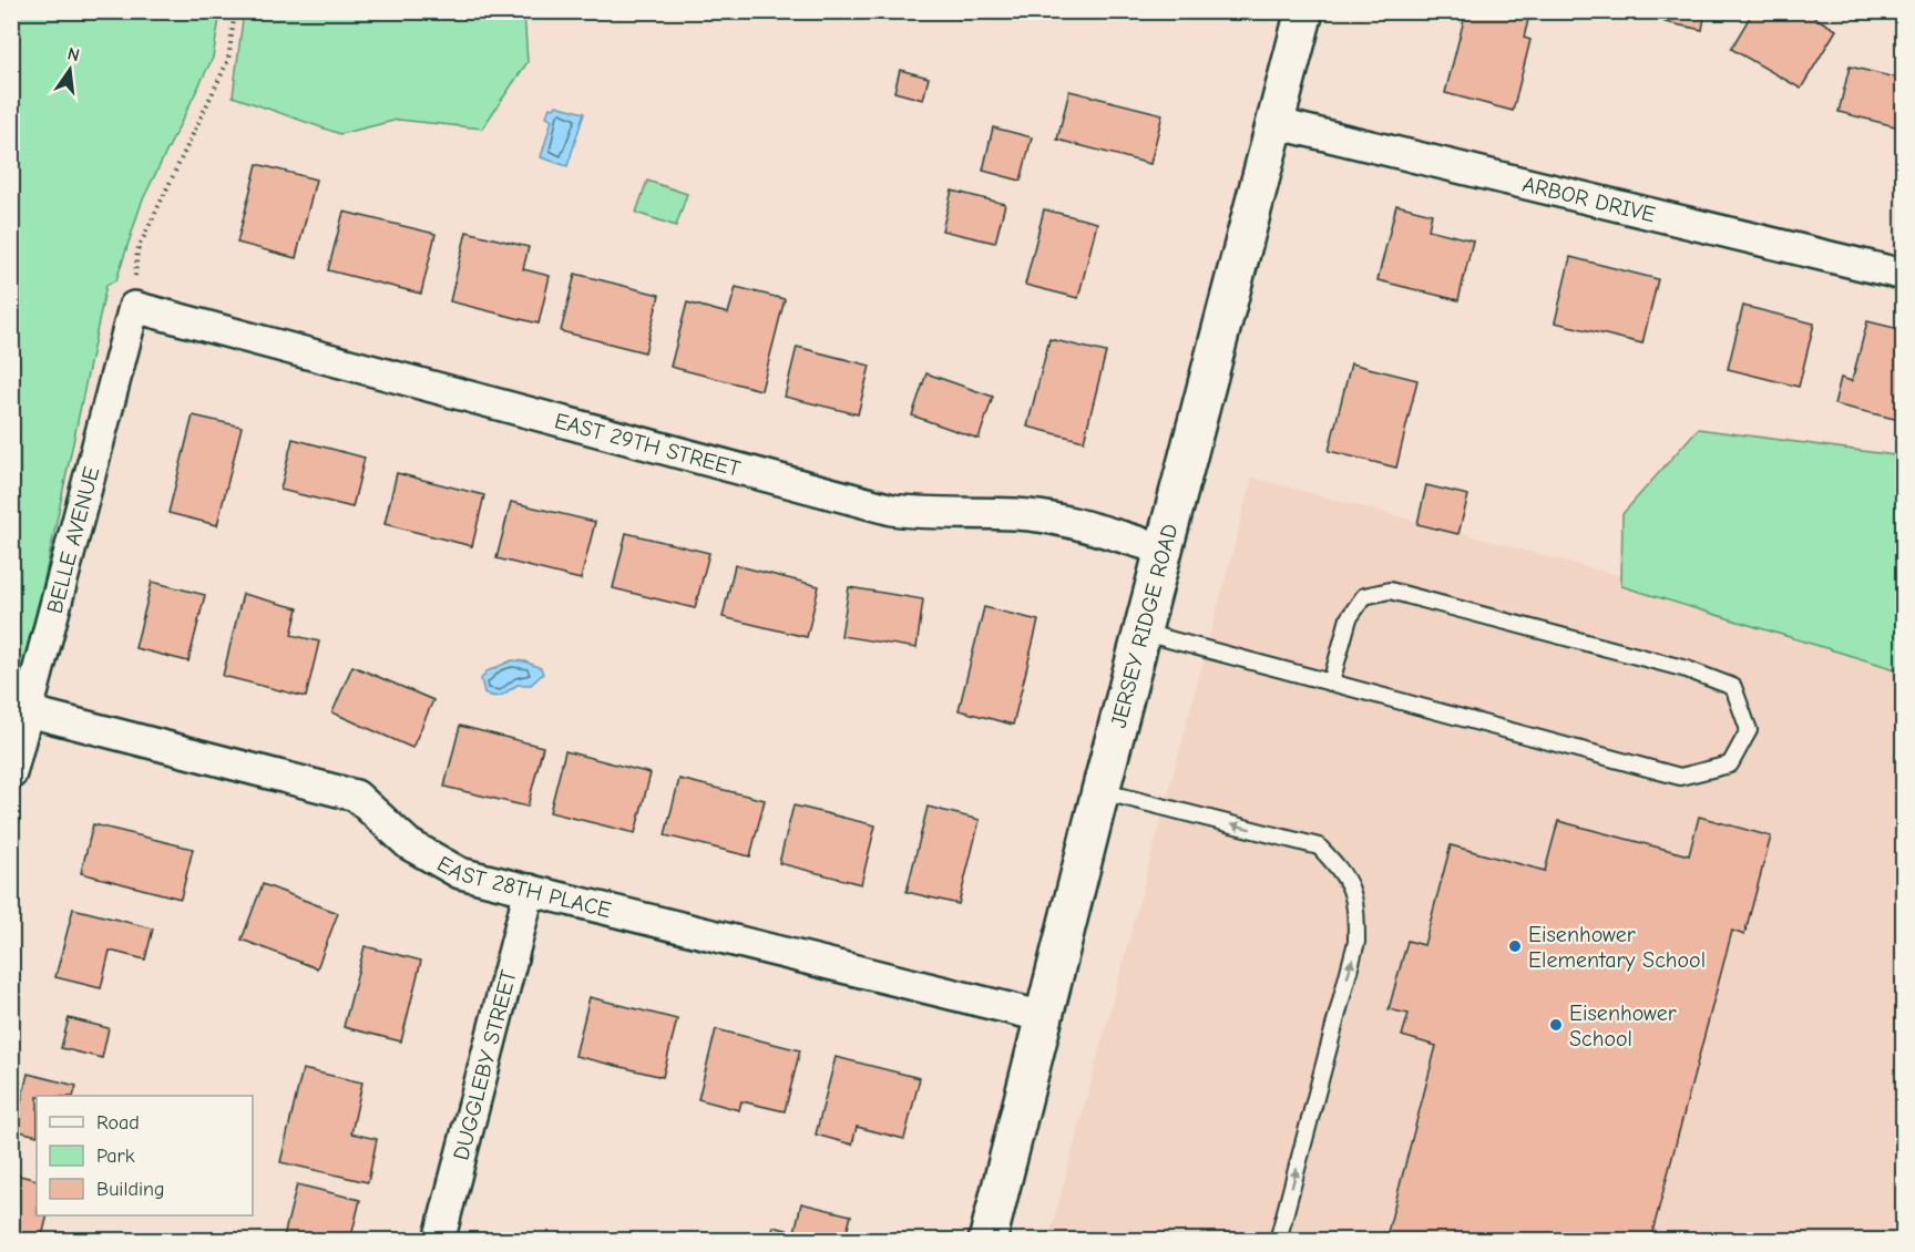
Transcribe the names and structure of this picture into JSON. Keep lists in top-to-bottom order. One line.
{"streets":{"street":["ARBOR DRIVE","EAST 29TH STREET","BELLE AVENUE","JERSEY RIDGE ROAD","EAST 28TH PLACE","DUGGLEBY STREET"]},"crossings":[["ARBOR DRIVE","JERSEY RIDGE ROAD"],["EAST 29TH STREET","BELLE AVENUE"],["EAST 29TH STREET","JERSEY RIDGE ROAD"],["BELLE AVENUE","EAST 28TH PLACE"],["JERSEY RIDGE ROAD","EAST 28TH PLACE"],["EAST 28TH PLACE","DUGGLEBY STREET"]],"places":["Eisenhower Elementary School","Eisenhower School"],"legend":["Road","Park","Building"],"north":"top"}
